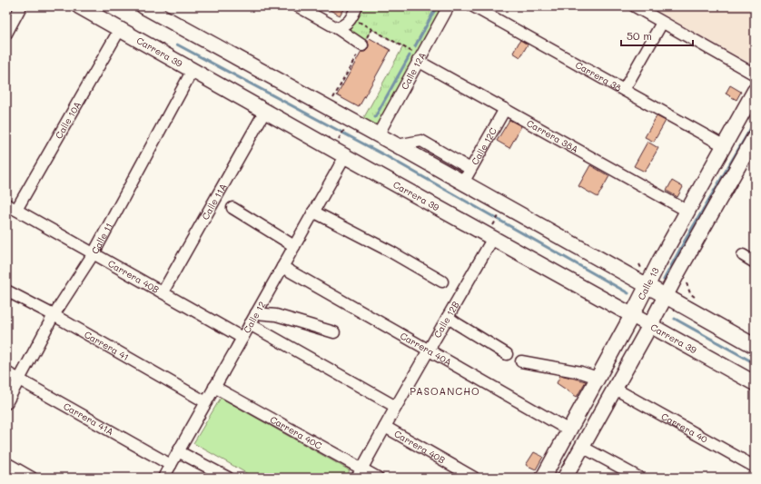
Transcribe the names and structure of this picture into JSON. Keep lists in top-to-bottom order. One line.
{"streets":{"main road":["Carrera 39","Calle 13"],"street":["Calle 12A","Carrera 38","Calle 10A","Carrera 38A","Calle 12C","Calle 11A","Calle 11","Carrera 40B","Calle 12","Calle 12B","Carrera 41","Carrera 40A","Carrera 41A","Carrera 40","Carrera 40C"]},"crossings":[["Carrera 39","Calle 10A"],["Carrera 39","Calle 11A"],["Carrera 39","Calle 11"],["Carrera 39","Calle 13"],["Carrera 39","Calle 12"],["Carrera 39","Calle 12B"],["Calle 12A","Carrera 38A"],["Carrera 38","Calle 13"],["Calle 10A","Carrera 40B"],["Carrera 38A","Calle 12C"],["Carrera 38A","Calle 13"],["Calle 11A","Carrera 40B"],["Calle 11","Carrera 40B"],["Calle 11","Carrera 41"],["Calle 11","Carrera 41A"],["Carrera 40B","Calle 12"],["Carrera 40B","Calle 12B"],["Calle 13","Carrera 40A"],["Calle 12","Carrera 41"],["Calle 12","Carrera 40A"],["Calle 12","Carrera 41A"],["Calle 12","Carrera 40C"],["Calle 12B","Carrera 40A"],["Calle 12B","Carrera 40C"]],"districts":["PASOANCHO"],"scale_bar":"50 m"}
